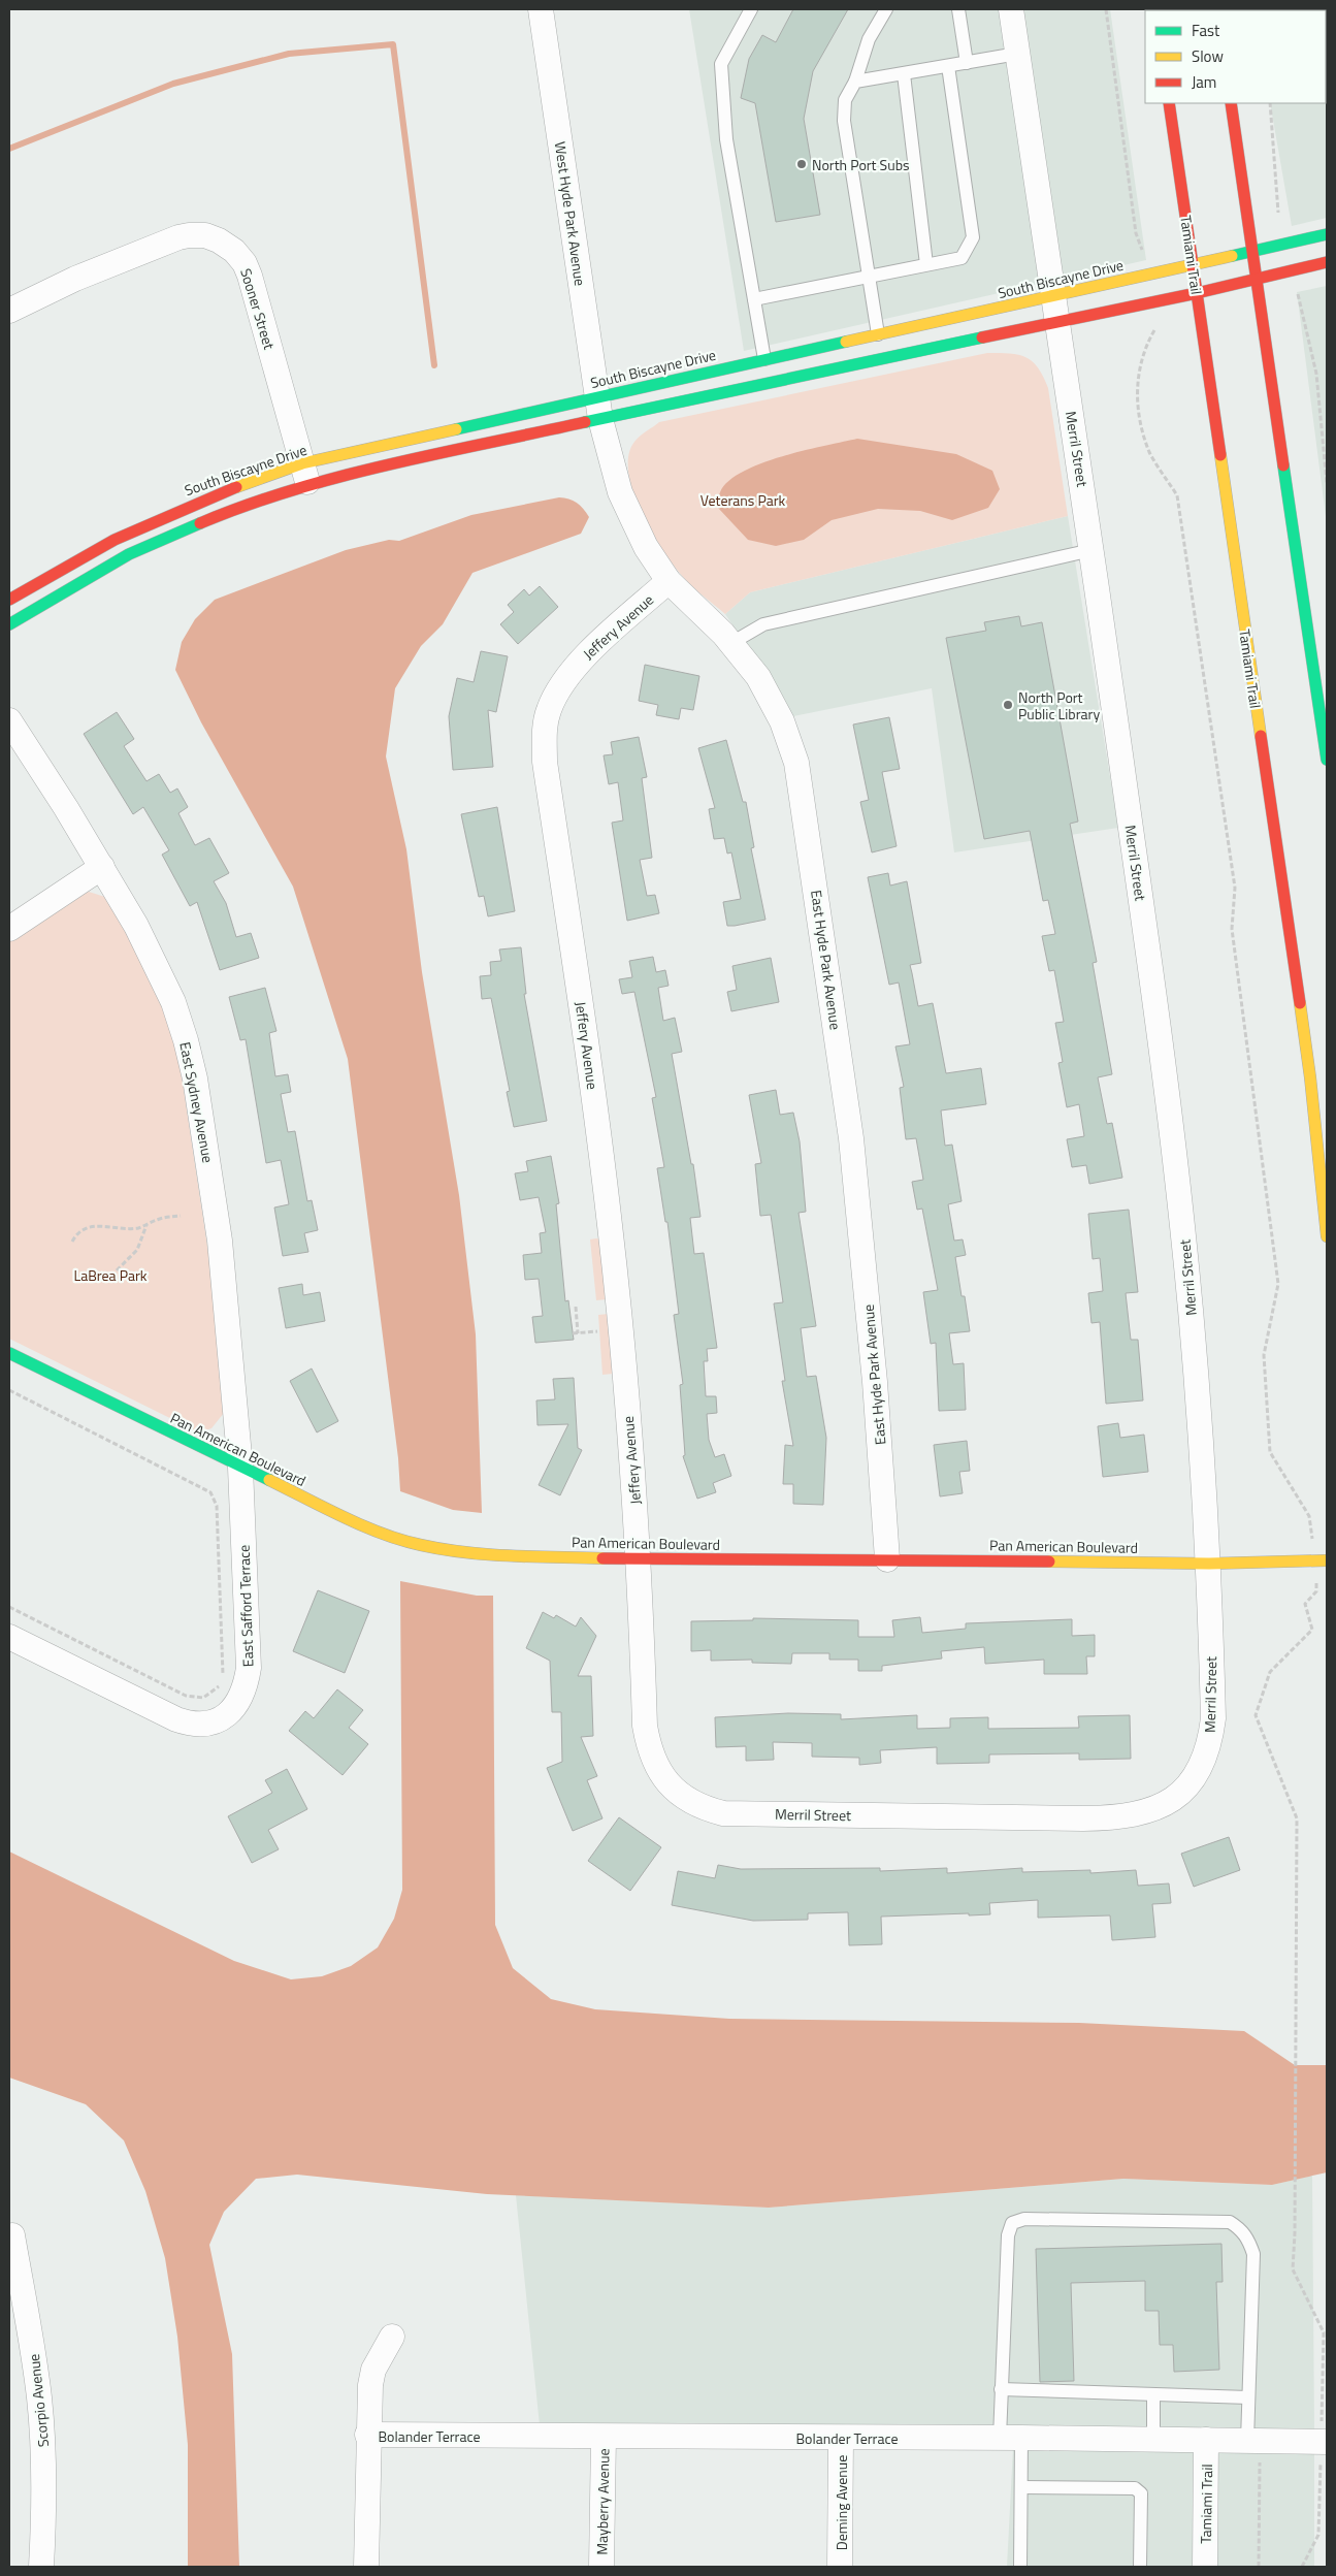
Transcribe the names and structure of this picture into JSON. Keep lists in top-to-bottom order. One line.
{"streets":{"street":["West Hyde Park Avenue","Tamiami Trail","South Biscayne Drive","Sooner Street","Merril Street","Jeffery Avenue","East Hyde Park Avenue","East Sydney Avenue","Pan American Boulevard","East Safford Terrace","Scorpio Avenue","Bolander Terrace","Mayberry Avenue","Deming Avenue"]},"crossings":[["West Hyde Park Avenue","South Biscayne Drive"],["West Hyde Park Avenue","East Hyde Park Avenue"],["Tamiami Trail","South Biscayne Drive"],["Tamiami Trail","Bolander Terrace"],["South Biscayne Drive","Sooner Street"],["South Biscayne Drive","Merril Street"],["South Biscayne Drive","East Hyde Park Avenue"],["Merril Street","Jeffery Avenue"],["Merril Street","Pan American Boulevard"],["Jeffery Avenue","East Hyde Park Avenue"],["Jeffery Avenue","Pan American Boulevard"],["East Hyde Park Avenue","Pan American Boulevard"],["East Sydney Avenue","Pan American Boulevard"],["East Sydney Avenue","East Safford Terrace"],["Pan American Boulevard","East Safford Terrace"],["Bolander Terrace","Mayberry Avenue"],["Bolander Terrace","Deming Avenue"]],"parks":["Veterans Park","LaBrea Park"],"places":["North Port Subs","North Port Public Library"],"legend":["Fast","Slow","Jam"]}
